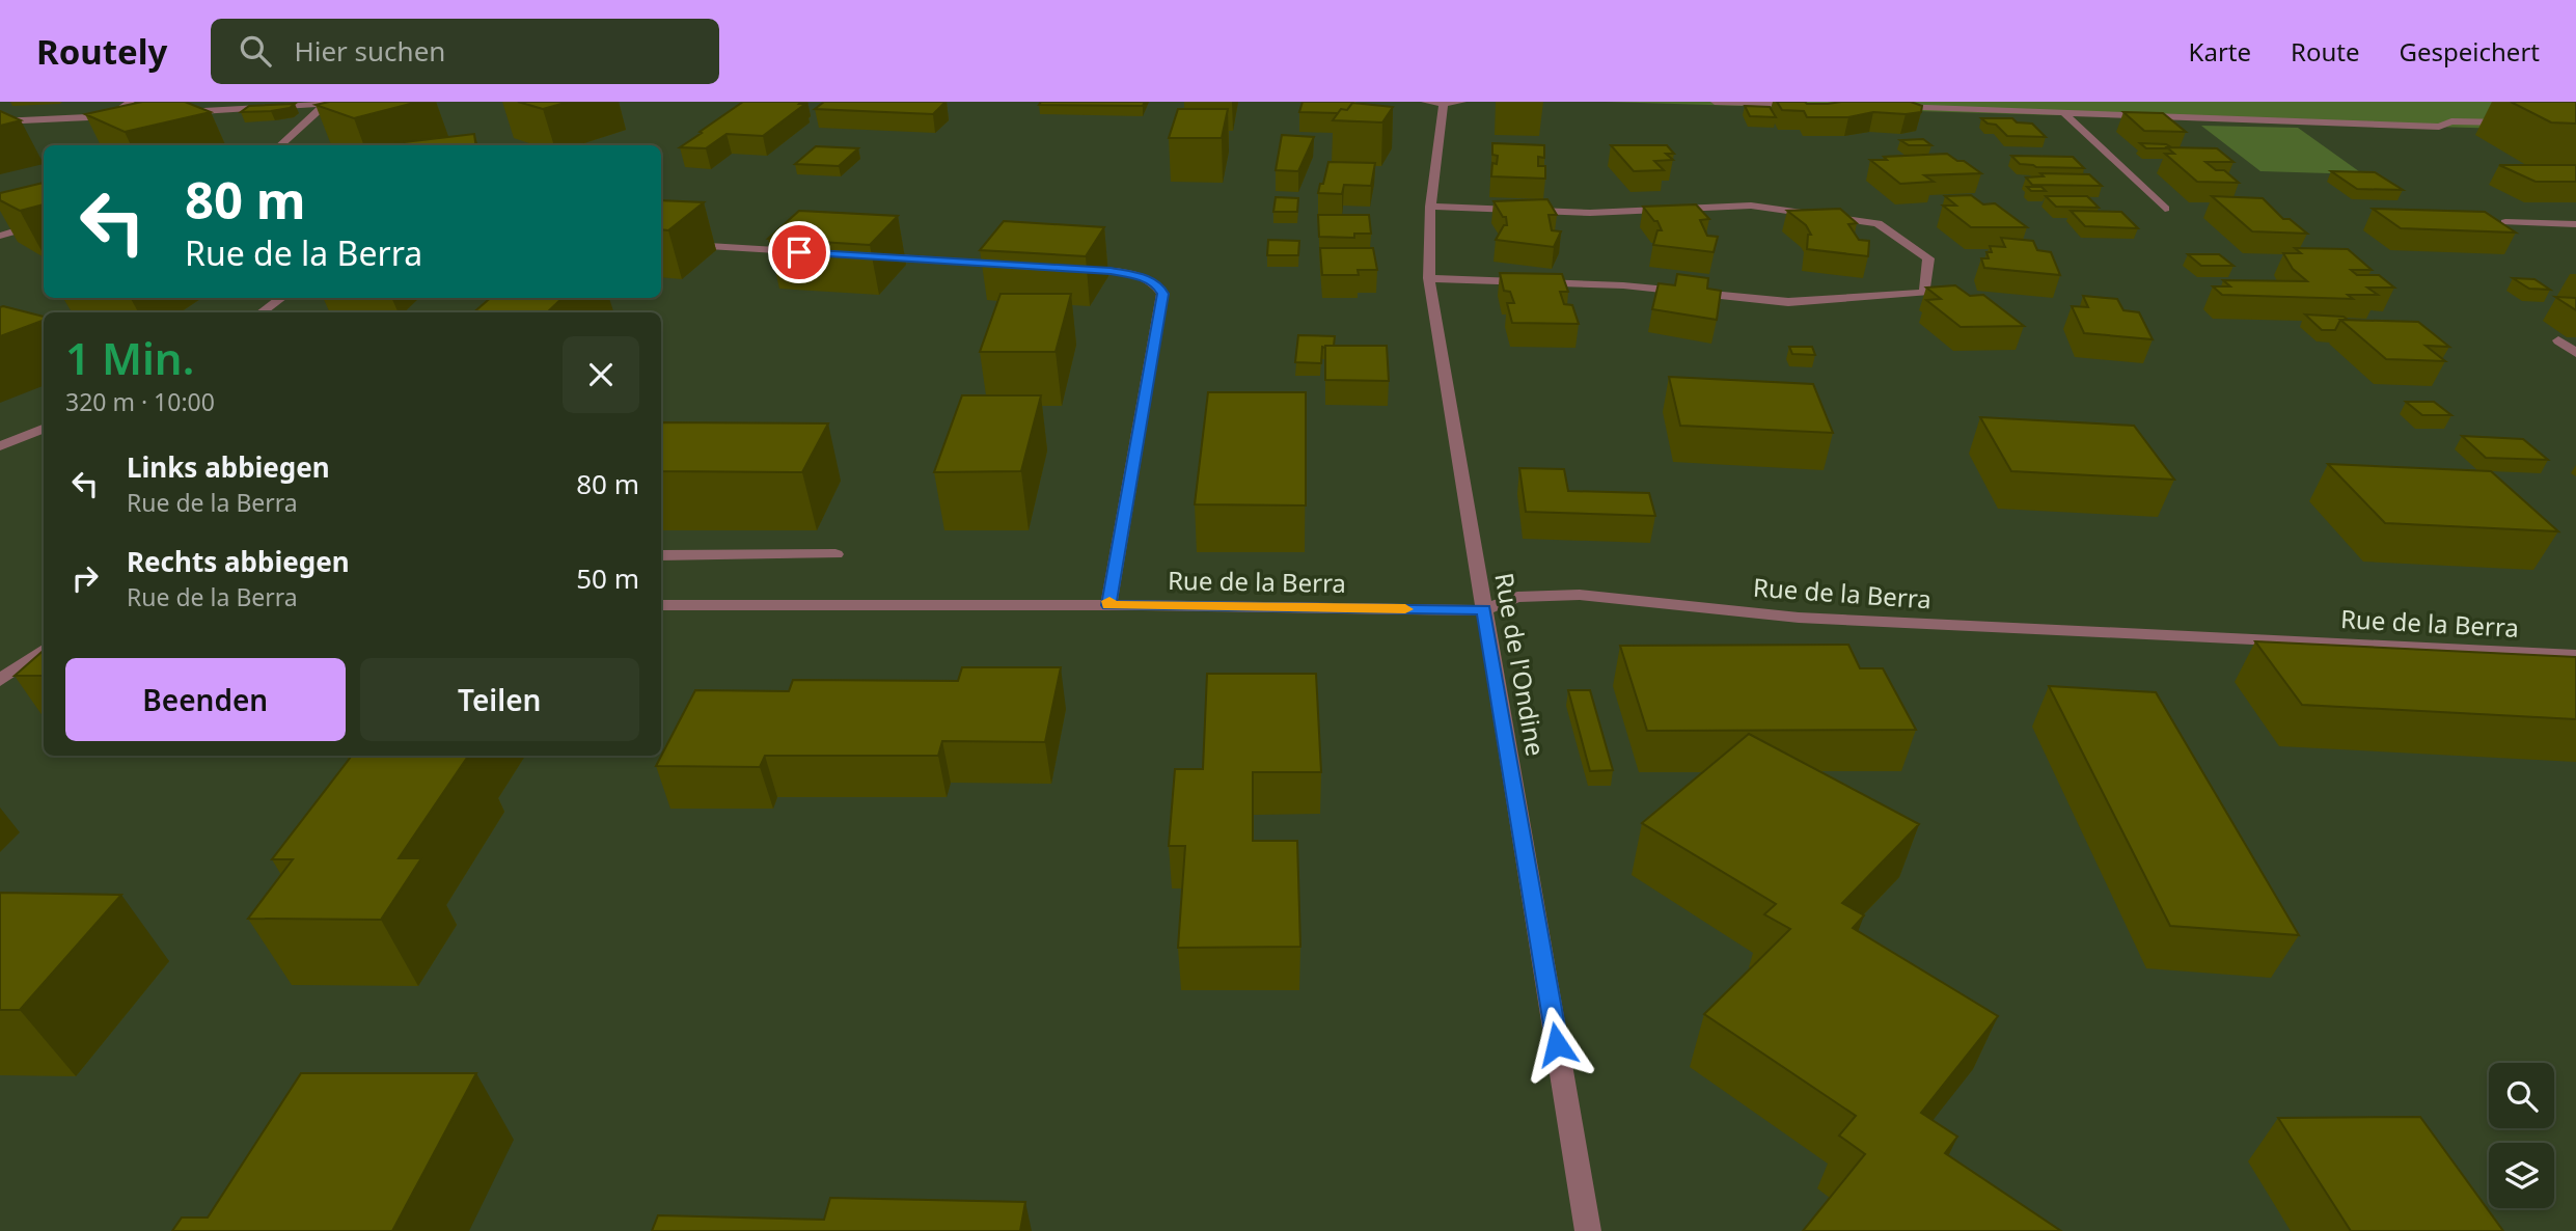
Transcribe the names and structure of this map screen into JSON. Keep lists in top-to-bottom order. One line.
{"streets":{"street":["Rue de la Berra","Rue de l'Ondine"]},"crossings":[["Rue de la Berra","Rue de l'Ondine"]],"page":{"header":"Routely","search":"Hier suchen","nav":["Karte","Route","Gespeichert"],"turn":["80 m","Rue de la Berra"],"heading":["1 Min.","320 m · 10:00"],"list":[{"name":"Links abbiegen","note":"Rue de la Berra","value":"80 m"},{"name":"Rechts abbiegen","note":"Rue de la Berra","value":"50 m"}],"buttons":["Beenden","Teilen"]}}
